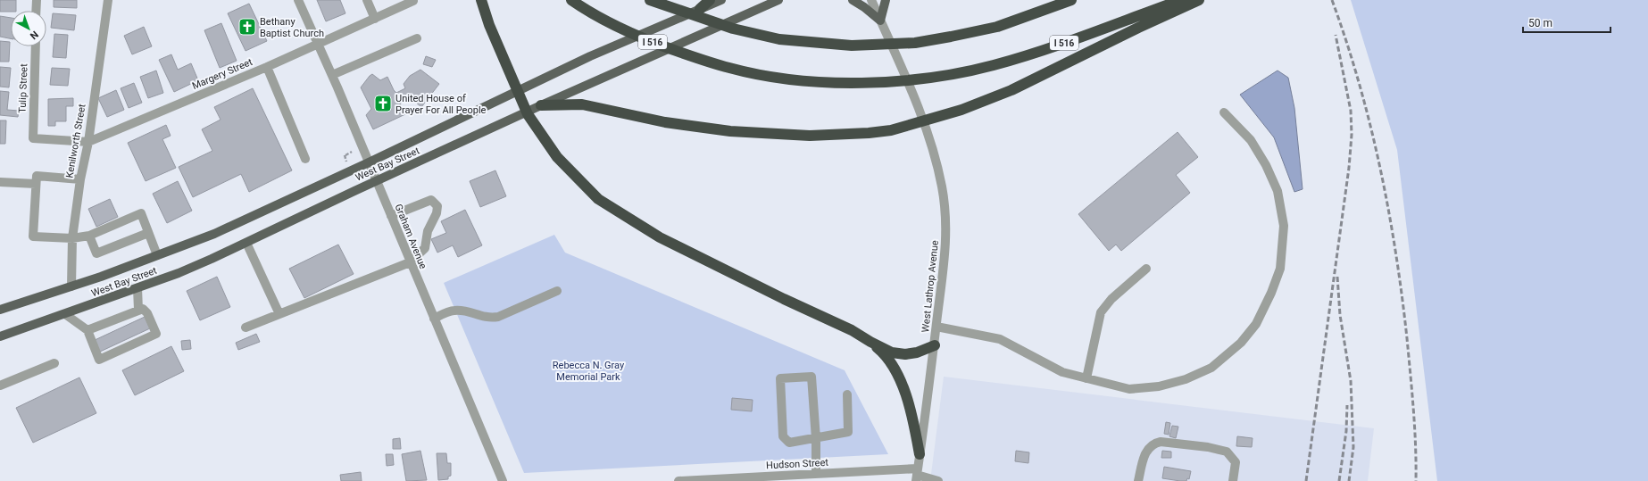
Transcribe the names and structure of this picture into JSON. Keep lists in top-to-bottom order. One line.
{"streets":{"highway":["I 516"],"main road":["West Bay Street"],"street":["Margery Street","Tulip Street","Kenilworth Street","Graham Avenue","West Lathrop Avenue","Hudson Street"]},"crossings":[["Margery Street","Tulip Street"],["Margery Street","Kenilworth Street"],["Margery Street","Graham Avenue"],["Kenilworth Street","West Bay Street"],["West Bay Street","Graham Avenue"],["West Lathrop Avenue","Hudson Street"]],"parks":["Rebecca N. Gray Memorial Park"],"places":{"church":["Bethany Baptist Church","United House of Prayer For All People"]},"scale_bar":"50 m","north":"bottom right"}
